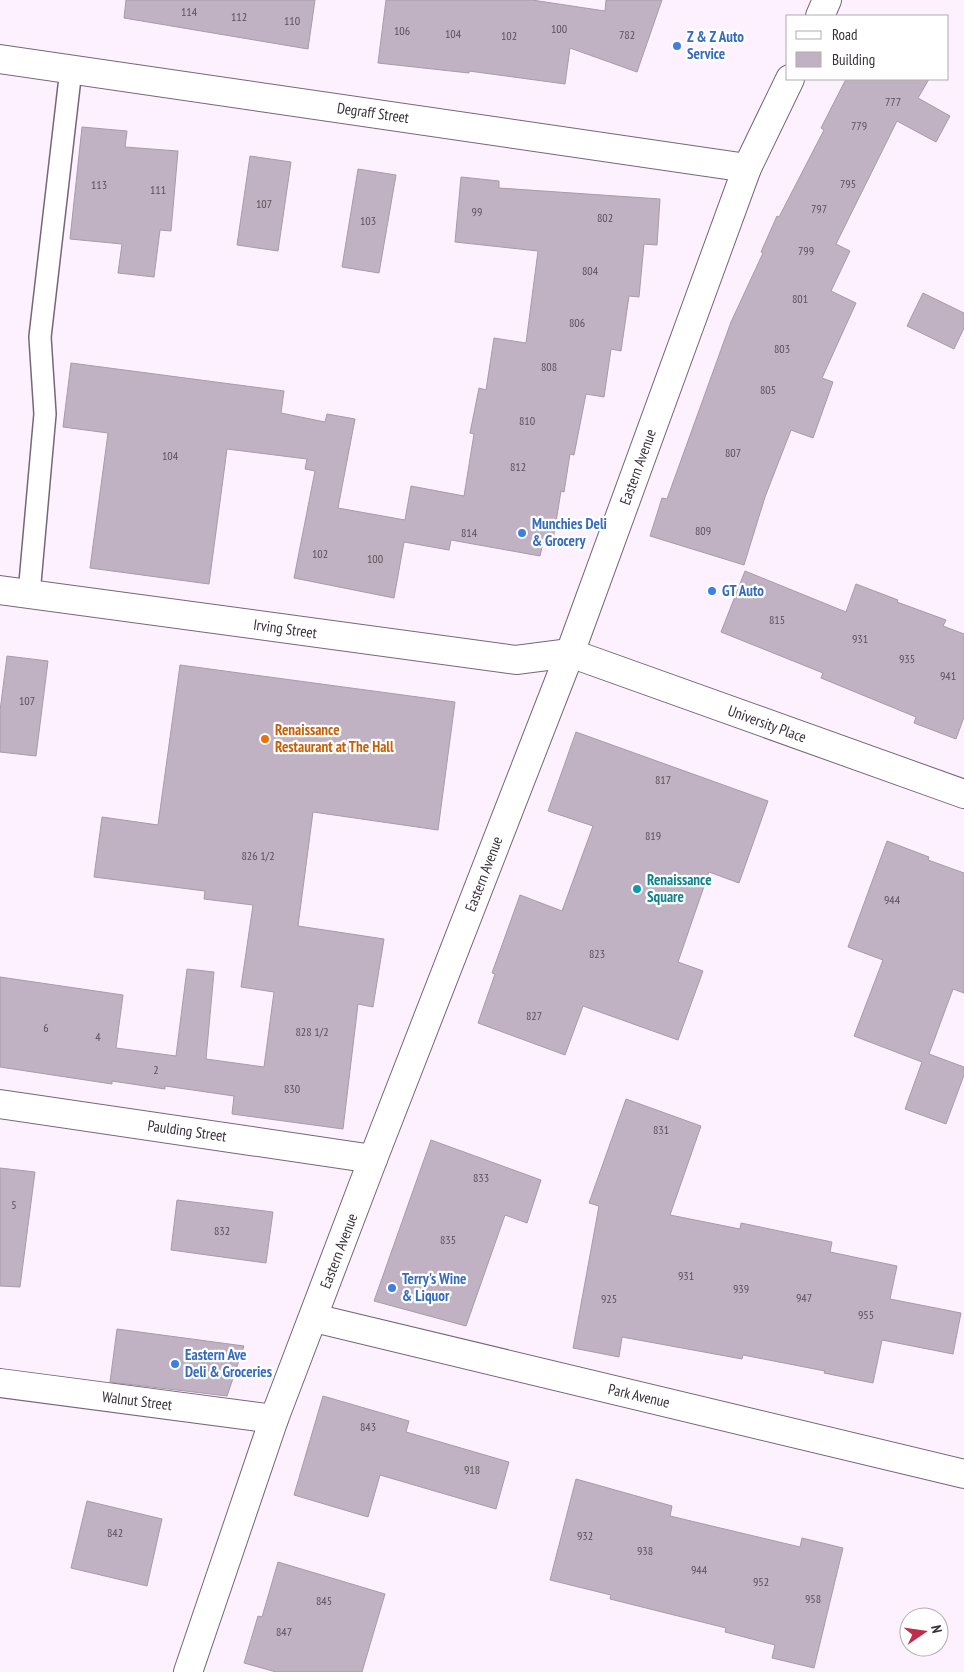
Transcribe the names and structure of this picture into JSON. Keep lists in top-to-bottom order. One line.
{"streets":{"street":["Degraff Street","Eastern Avenue","Irving Street","University Place","Paulding Street","Park Avenue","Walnut Street"]},"crossings":[["Degraff Street","Eastern Avenue"],["Eastern Avenue","Irving Street"],["Eastern Avenue","University Place"],["Eastern Avenue","Paulding Street"],["Eastern Avenue","Park Avenue"],["Eastern Avenue","Walnut Street"],["Irving Street","University Place"]],"places":["Z & Z Auto Service","Munchies Deli & Grocery","GT Auto","Renaissance Restaurant at The Hall","Renaissance Square","Terry's Wine & Liquor","Eastern Ave Deli & Groceries"],"house_numbers":["114","112","110","100","106","104","782","102","777","779","795","113","111","107","797","99","802","103","799","804","801","806","803","808","805","810","807","104","812","809","814","102","100","815","931","935","941","107","817","819","826 1/2","944","823","827","6","828 1/2","4","2","830","831","833","5","832","835","931","939","947","925","955","843","918","842","932","938","944","952","958","845","847"],"legend":["Road","Building"],"north":"right"}
